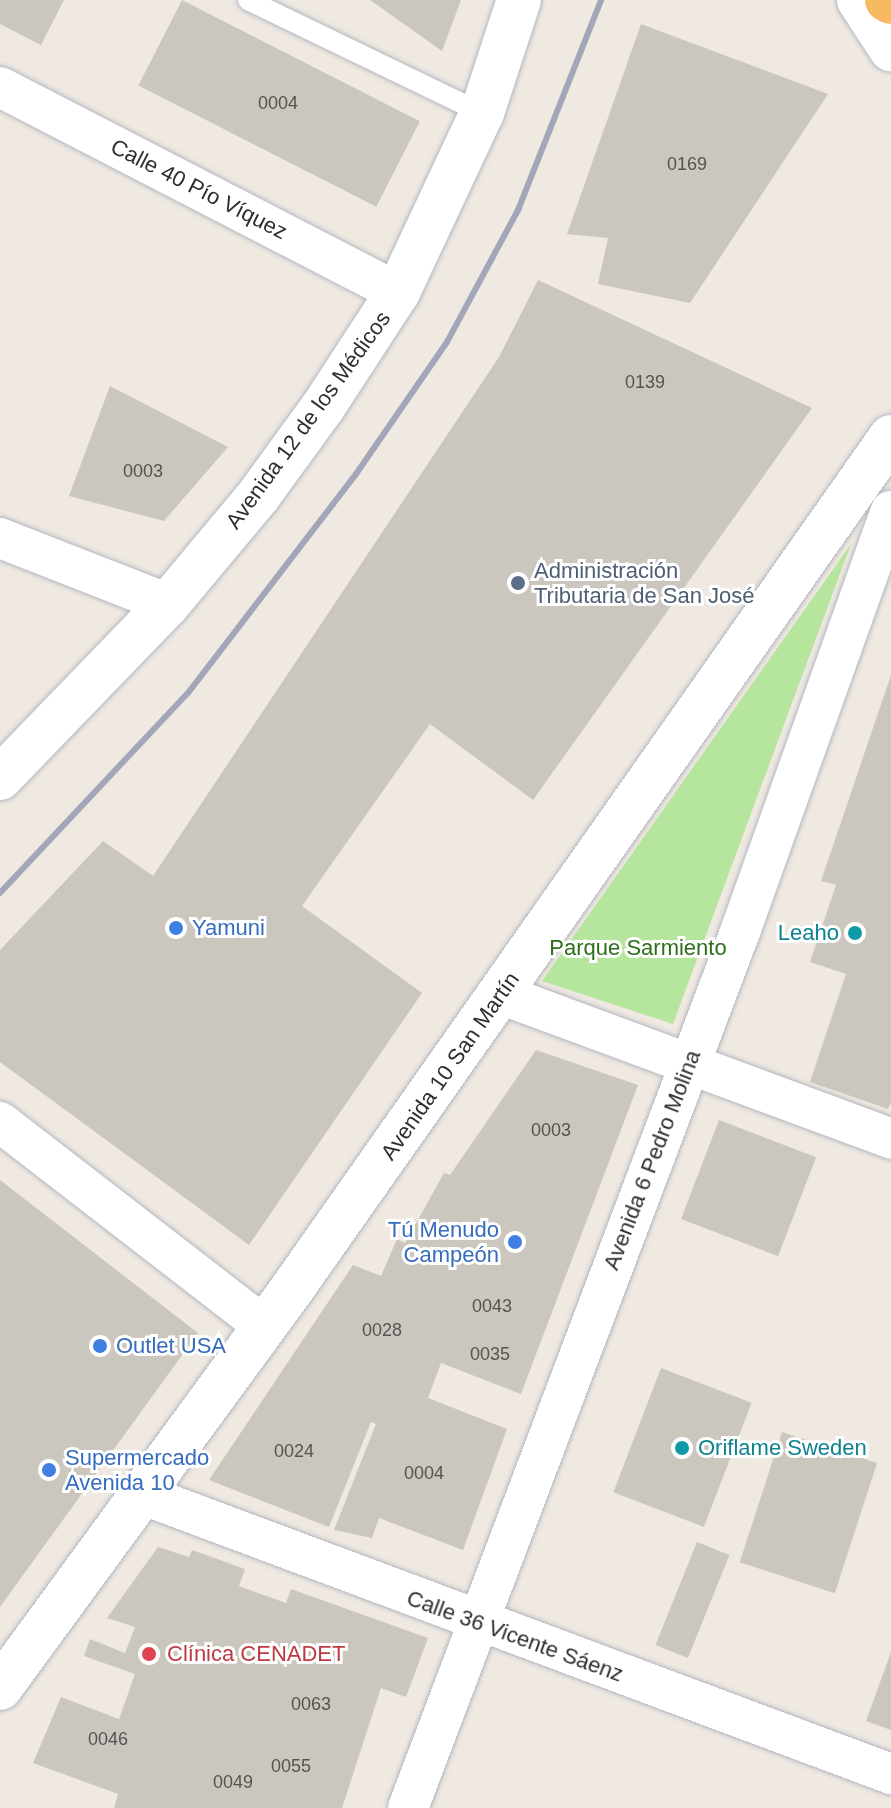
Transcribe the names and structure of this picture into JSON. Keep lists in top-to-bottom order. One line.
{"streets":{"street":["Calle 40 Pío Víquez","Avenida 12 de los Médicos","Avenida 10 San Martín","Avenida 6 Pedro Molina","Calle 36 Vicente Sáenz"]},"crossings":[["Calle 40 Pío Víquez","Avenida 12 de los Médicos"],["Avenida 10 San Martín","Calle 36 Vicente Sáenz"],["Avenida 6 Pedro Molina","Calle 36 Vicente Sáenz"]],"parks":["Parque Sarmiento"],"places":["Administración Tributaria de San José","Yamuni","Leaho","Tú Menudo Campeón","Outlet USA","Oriflame Sweden","Supermercado Avenida 10","Clínica CENADET"],"house_numbers":["0004","0169","0139","0003","0003","0043","0028","0035","0024","0004","0063","0046","0055","0049"]}
